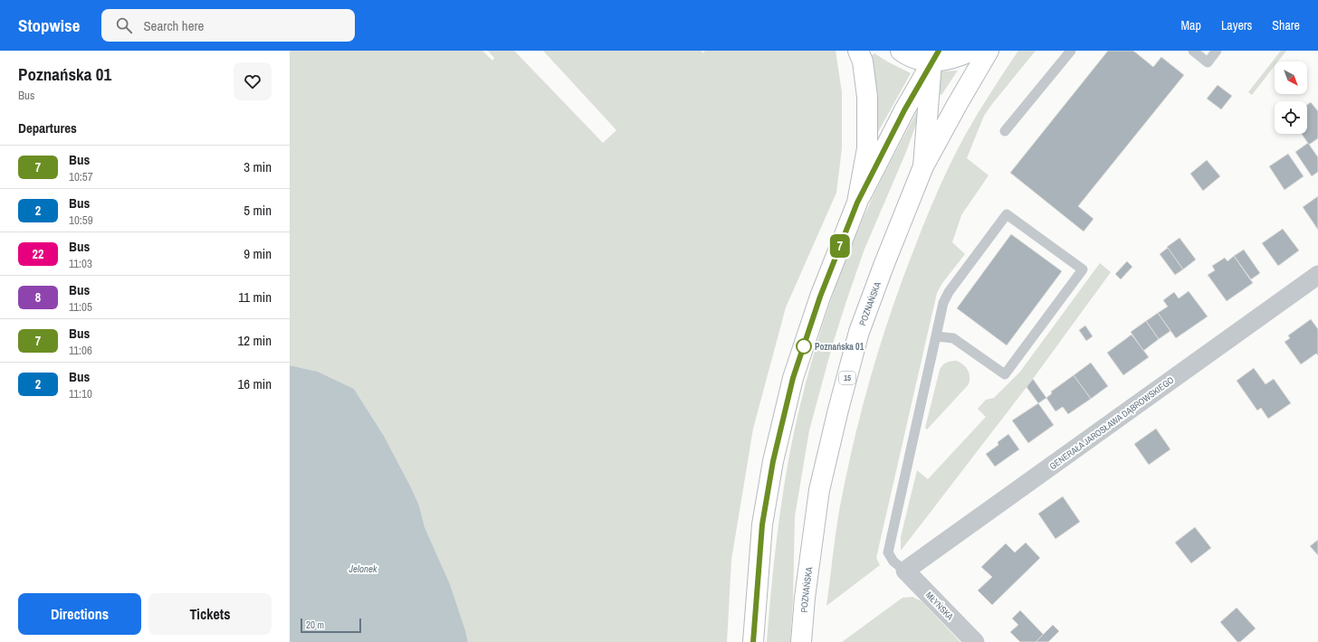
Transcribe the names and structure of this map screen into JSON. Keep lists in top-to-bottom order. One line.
{"streets":{"main road":["POZNAŃSKA","15"],"street":["GENERAŁA JAROSŁAWA DĄBROWSKIEGO","MŁYŃSKA"]},"crossings":[["POZNAŃSKA","15"],["GENERAŁA JAROSŁAWA DĄBROWSKIEGO","MŁYŃSKA"]],"water":["Jelonek"],"places":["Poznańska 01"],"lines":["bus line 7"],"scale_bar":"20 m","north":"bottom right","page":{"header":"Stopwise","search":"Search here","nav":["Map","Layers","Share"],"heading":[["Poznańska 01","Bus"],"Departures"],"on_map":"7","list":[{"mark":"7","name":"Bus","note":"10:57","value":"3 min"},{"mark":"2","name":"Bus","note":"10:59","value":"5 min"},{"mark":"22","name":"Bus","note":"11:03","value":"9 min"},{"mark":"8","name":"Bus","note":"11:05","value":"11 min"},{"mark":"7","name":"Bus","note":"11:06","value":"12 min"},{"mark":"2","name":"Bus","note":"11:10","value":"16 min"}],"buttons":["Directions","Tickets"],"scale":"20 m"}}
